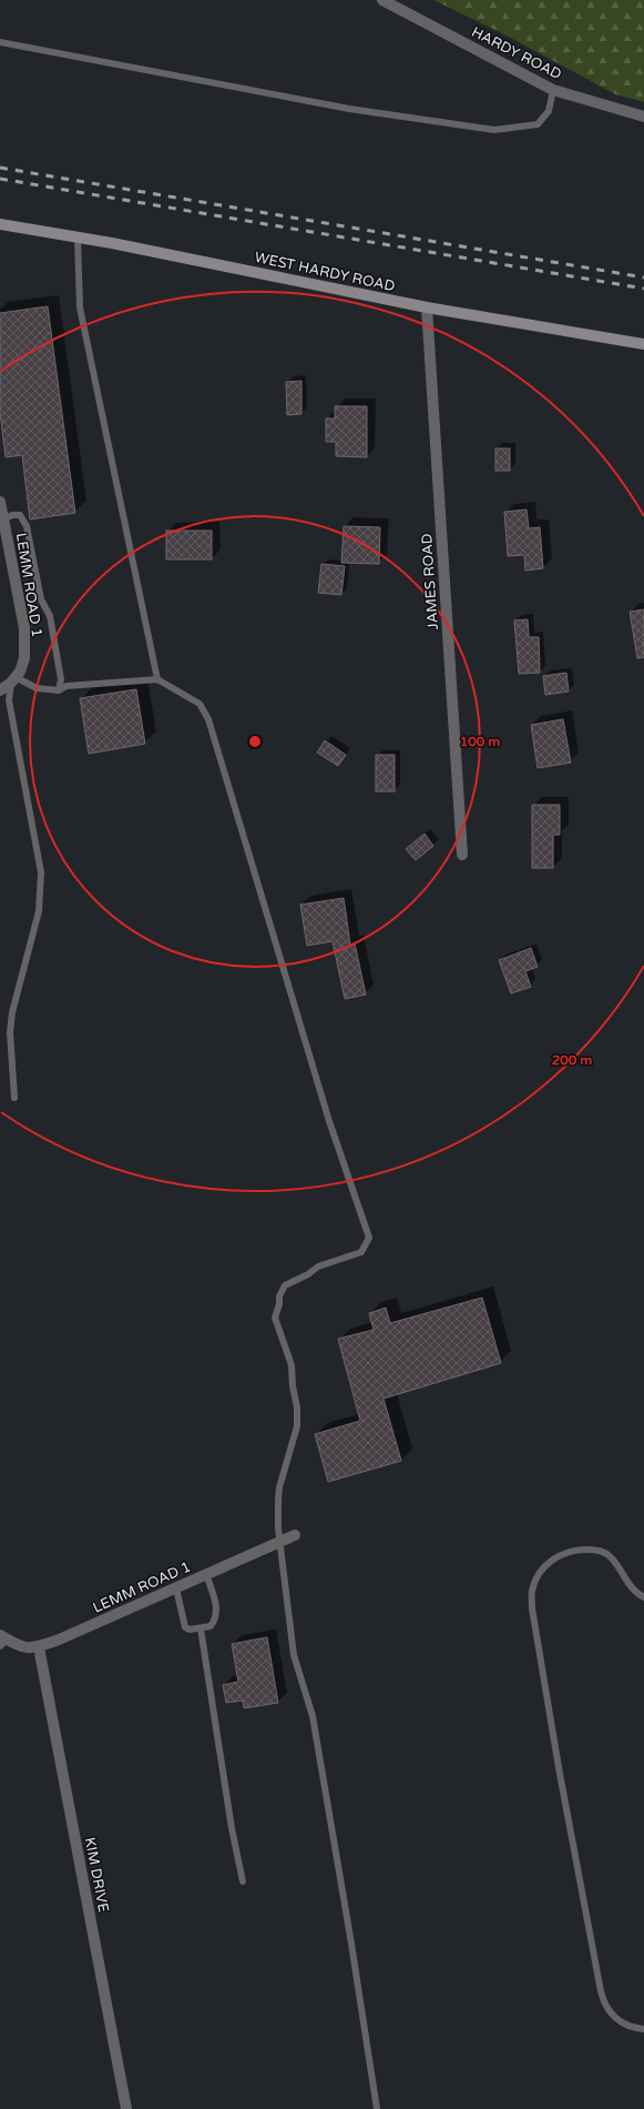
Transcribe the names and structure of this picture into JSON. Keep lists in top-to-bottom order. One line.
{"streets":{"main road":["WEST HARDY ROAD"],"street":["HARDY ROAD","JAMES ROAD","LEMM ROAD 1","KIM DRIVE"]},"crossings":[["WEST HARDY ROAD","JAMES ROAD"],["LEMM ROAD 1","KIM DRIVE"]],"rings":["100 m","200 m"]}
